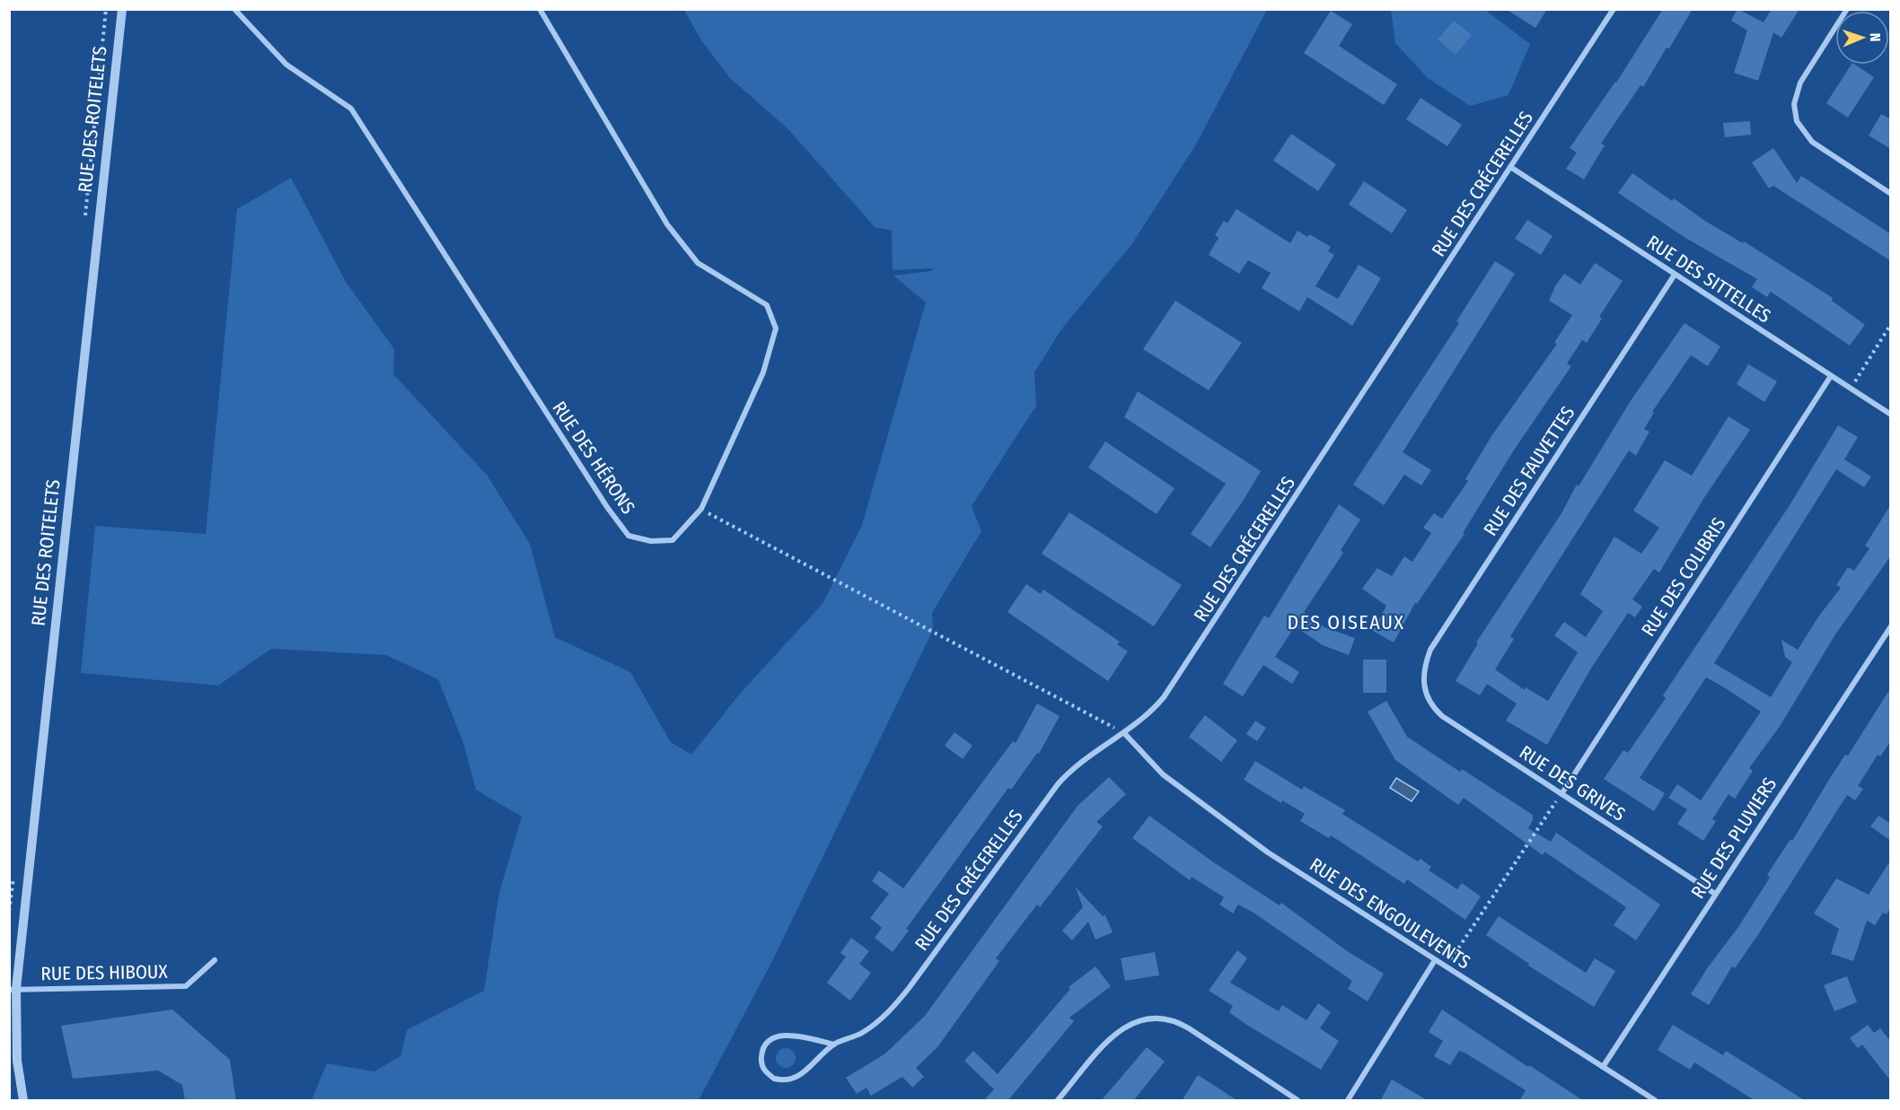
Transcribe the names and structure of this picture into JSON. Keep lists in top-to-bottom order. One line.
{"streets":{"street":["RUE DES ROITELETS","RUE DES CRÉCERELLES","RUE DES SITTELLES","RUE DES HÉRONS","RUE DES FAUVETTES","RUE DES COLIBRIS","RUE DES GRIVES","RUE DES PLUVIERS","RUE DES ENGOULEVENTS","RUE DES HIBOUX"]},"crossings":[["RUE DES ROITELETS","RUE DES HIBOUX"],["RUE DES CRÉCERELLES","RUE DES SITTELLES"],["RUE DES CRÉCERELLES","RUE DES ENGOULEVENTS"],["RUE DES SITTELLES","RUE DES FAUVETTES"],["RUE DES SITTELLES","RUE DES COLIBRIS"],["RUE DES FAUVETTES","RUE DES GRIVES"],["RUE DES COLIBRIS","RUE DES GRIVES"],["RUE DES GRIVES","RUE DES PLUVIERS"],["RUE DES PLUVIERS","RUE DES ENGOULEVENTS"]],"districts":["DES OISEAUX"],"north":"right"}
